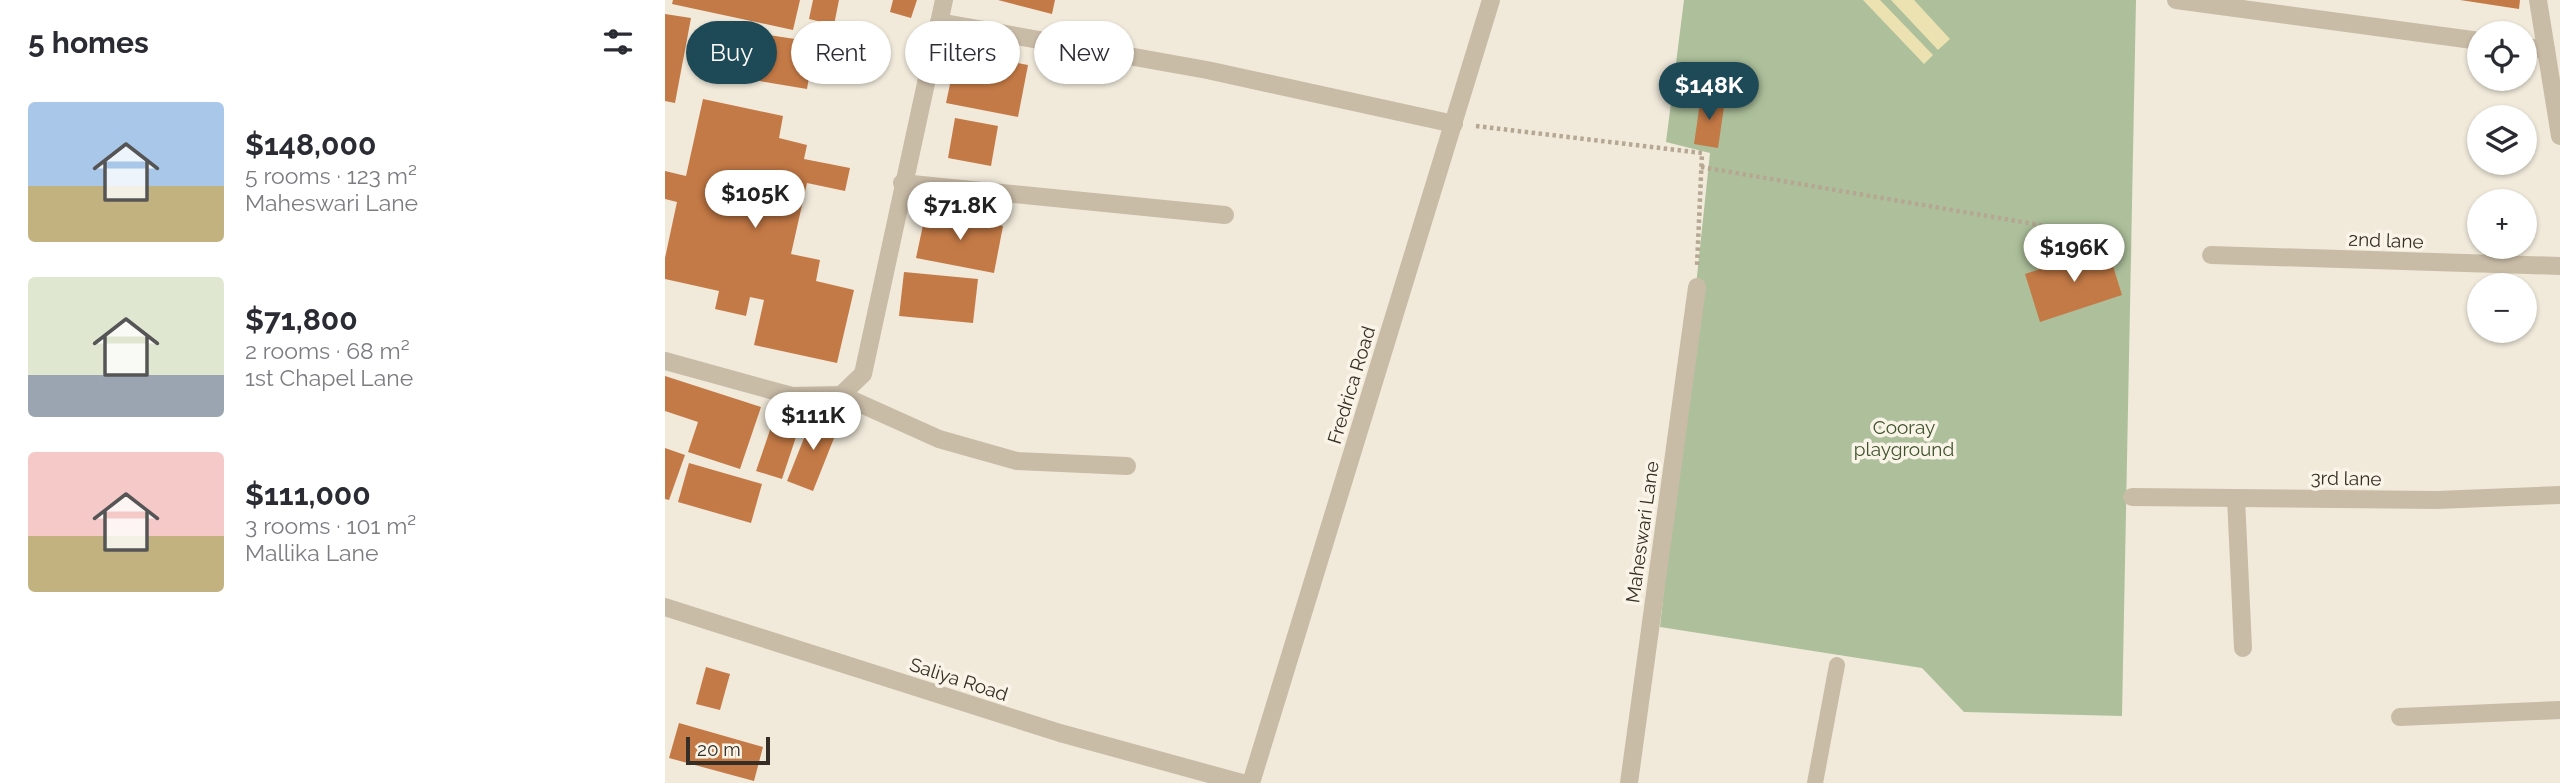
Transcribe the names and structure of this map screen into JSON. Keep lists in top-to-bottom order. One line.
{"streets":{"street":["2nd lane","Fredrica Road","3rd lane","Maheswari Lane","Saliya Road"]},"parks":["Cooray playground"],"scale_bar":"20 m","page":{"heading":"5 homes","map_buttons":["+","−"],"chip":["Buy","Rent","Filters","New"],"price":["$148K","$105K","$71.8K","$196K","$111K"],"list":[{"name":"$148,000","note":"5 rooms · 123 m² · Maheswari Lane"},{"name":"$71,800","note":"2 rooms · 68 m² · 1st Chapel Lane"},{"name":"$111,000","note":"3 rooms · 101 m² · Mallika Lane"}],"scale":"20 m"}}
